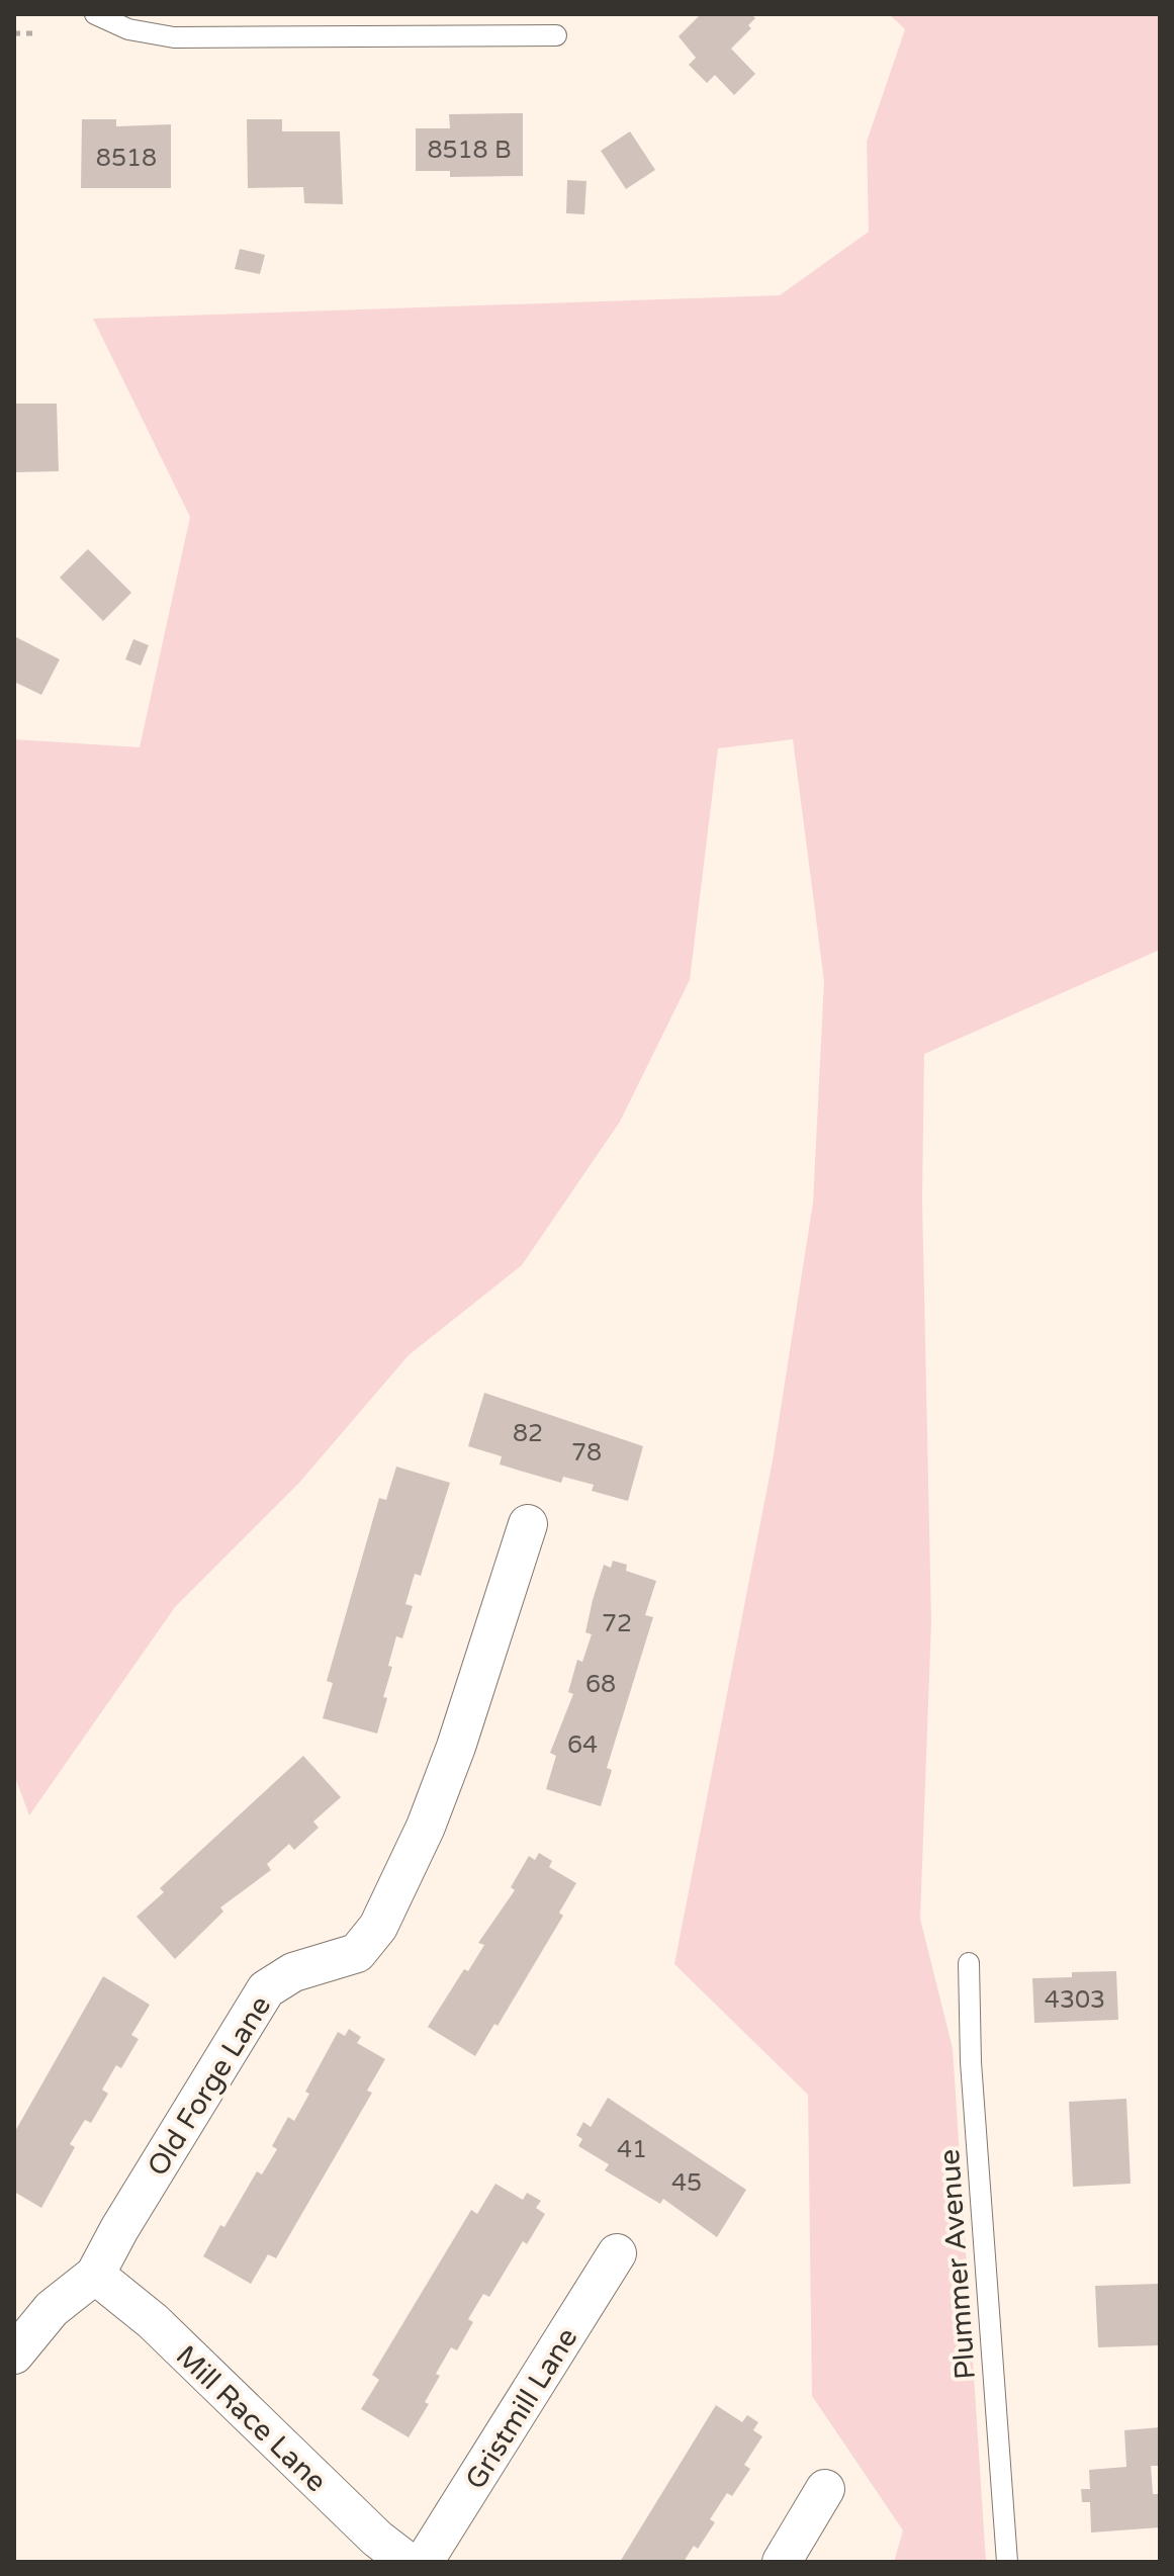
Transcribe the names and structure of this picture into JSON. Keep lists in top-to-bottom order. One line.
{"streets":{"street":["Old Forge Lane","Gristmill Lane","Mill Race Lane"],"lane":["Plummer Avenue"]},"crossings":[["Old Forge Lane","Mill Race Lane"]],"house_numbers":["8518 B","8518","82","78","72","68","64","4303","41","45"]}
